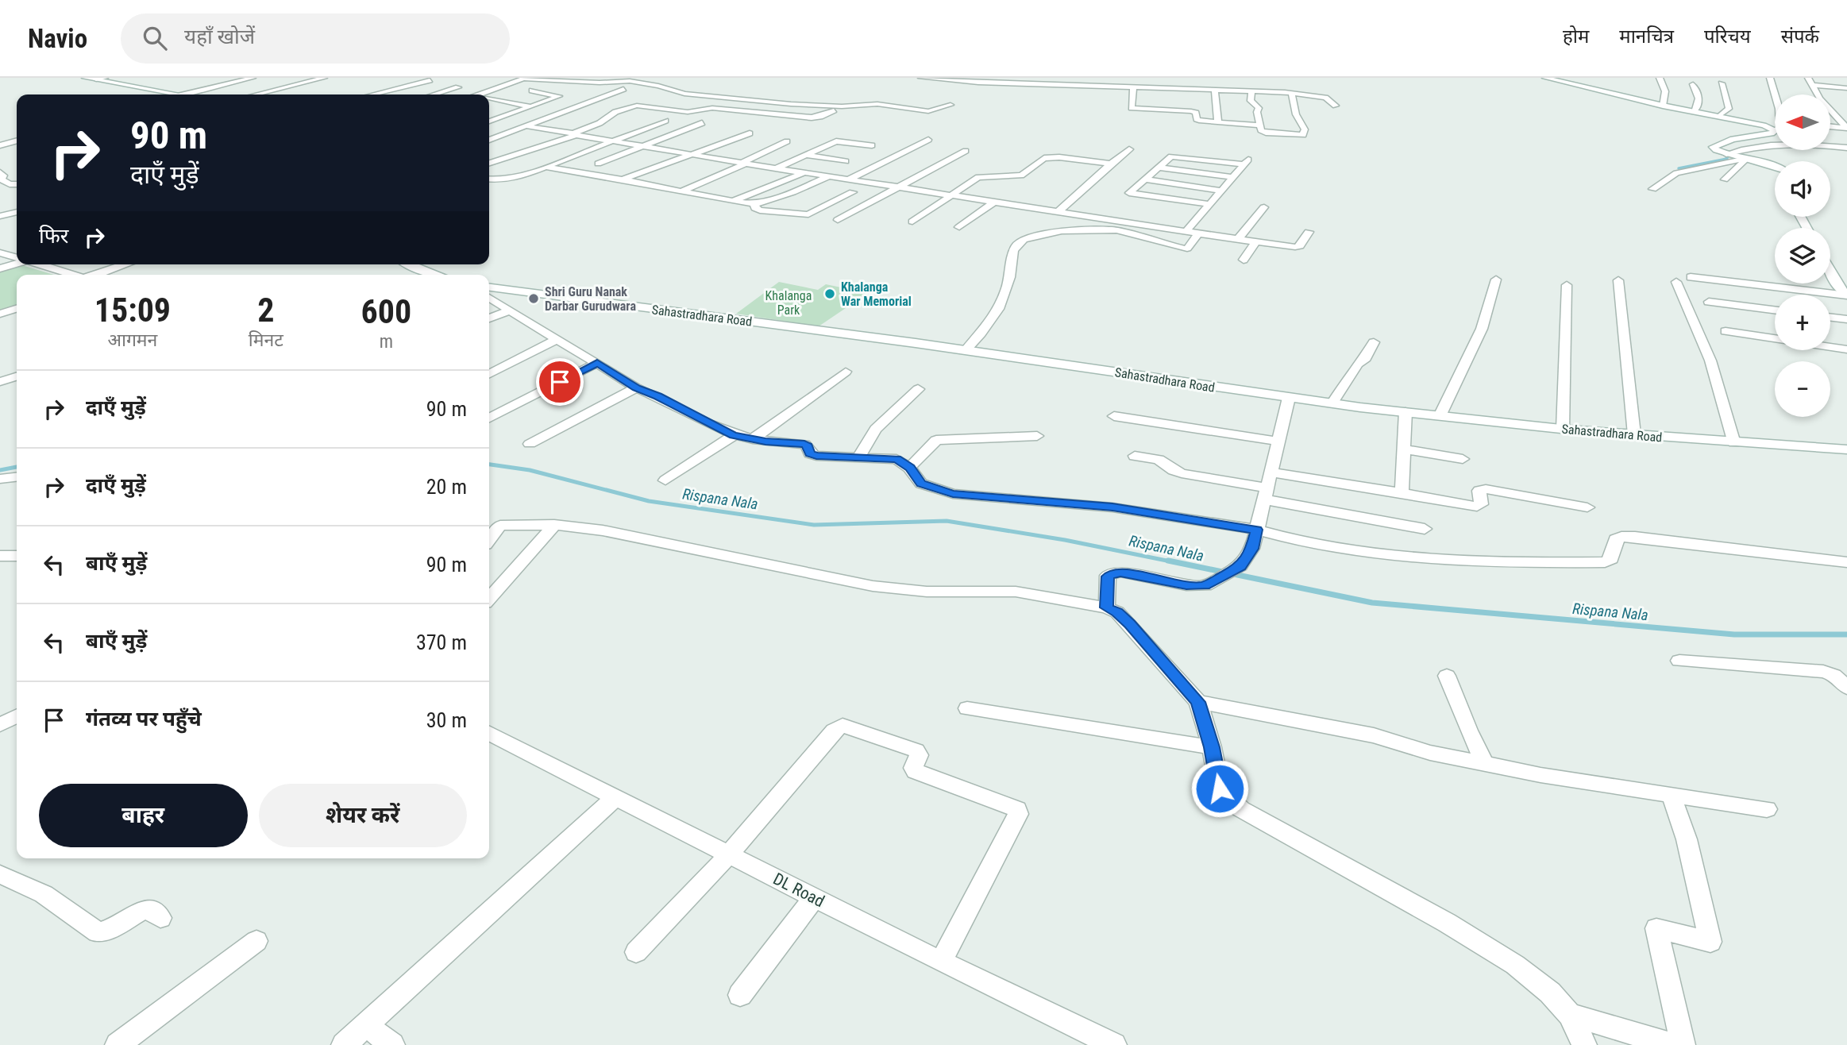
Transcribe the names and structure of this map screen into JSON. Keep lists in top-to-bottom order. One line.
{"streets":{"main road":["Sahastradhara Road"],"street":["DL Road"]},"water":["Rispana Nala"],"parks":["Khalanga Park"],"places":["Khalanga War Memorial","Shri Guru Nanak Darbar Gurudwara"],"north":"left","page":{"header":"Navio","search":"यहाँ खोजें","nav":["होम","मानचित्र","परिचय","संपर्क"],"map_buttons":["+","−"],"turn":["90 m","दाएँ मुड़ें"],"then":"फिर","eta":["15:09","आगमन","2","मिनट","600","m"],"list":[{"name":"दाएँ मुड़ें","value":"90 m"},{"name":"दाएँ मुड़ें","value":"20 m"},{"name":"बाएँ मुड़ें","value":"90 m"},{"name":"बाएँ मुड़ें","value":"370 m"},{"name":"गंतव्य पर पहुँचे","value":"30 m"}],"buttons":["बाहर","शेयर करें"]}}
